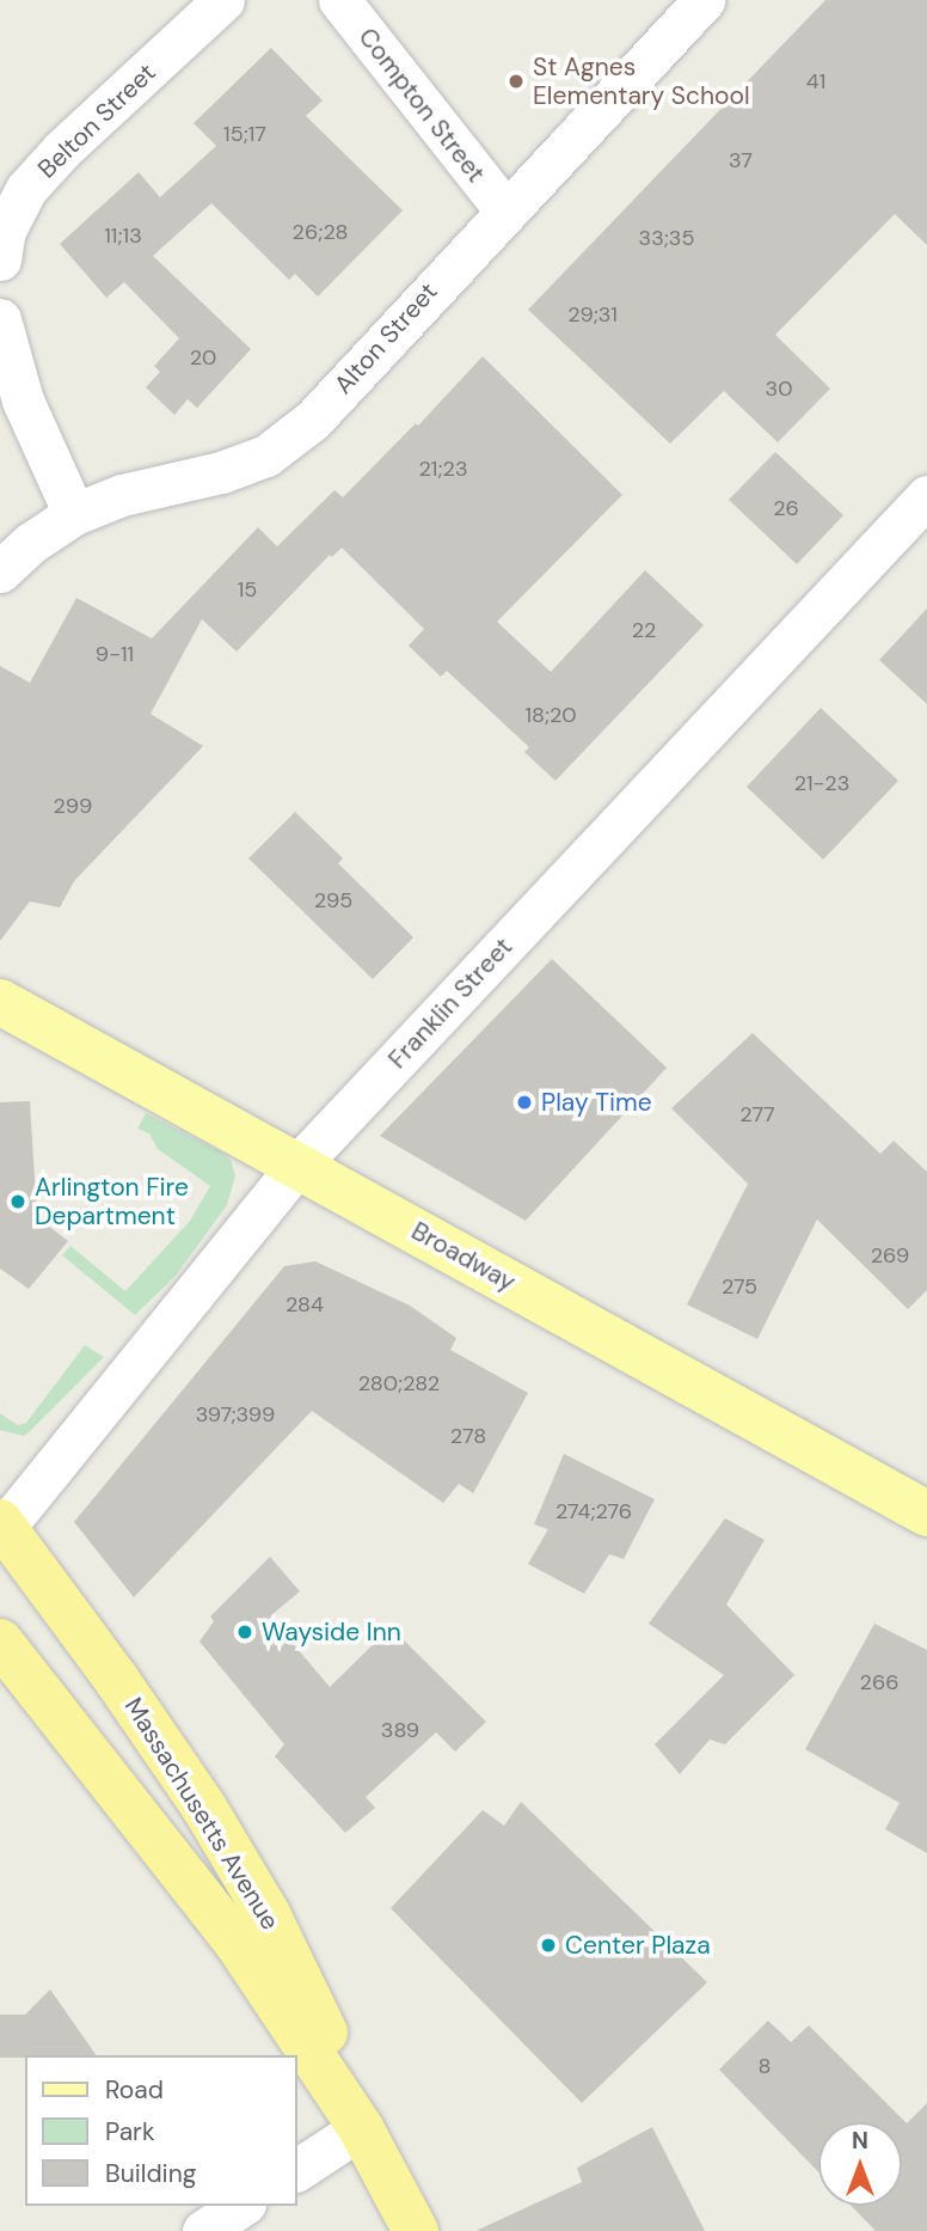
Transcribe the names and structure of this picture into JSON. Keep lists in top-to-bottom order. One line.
{"streets":{"highway":["Massachusetts Avenue"],"main road":["Broadway"],"street":["Compton Street","Belton Street","Alton Street","Franklin Street"]},"crossings":[["Compton Street","Alton Street"],["Franklin Street","Broadway"],["Franklin Street","Massachusetts Avenue"]],"places":["St Agnes Elementary School","Play Time","Arlington Fire Department","Wayside Inn","Center Plaza"],"house_numbers":["41","15;17","37","26;28","11;13","33;35","29;31","20","30","21;23","26","15","22","9-11","18;20","21-23","299","295","277","269","275","284","280;282","397;399","278","274;276","266","389","8"],"legend":["Road","Park","Building"],"north":"top"}
